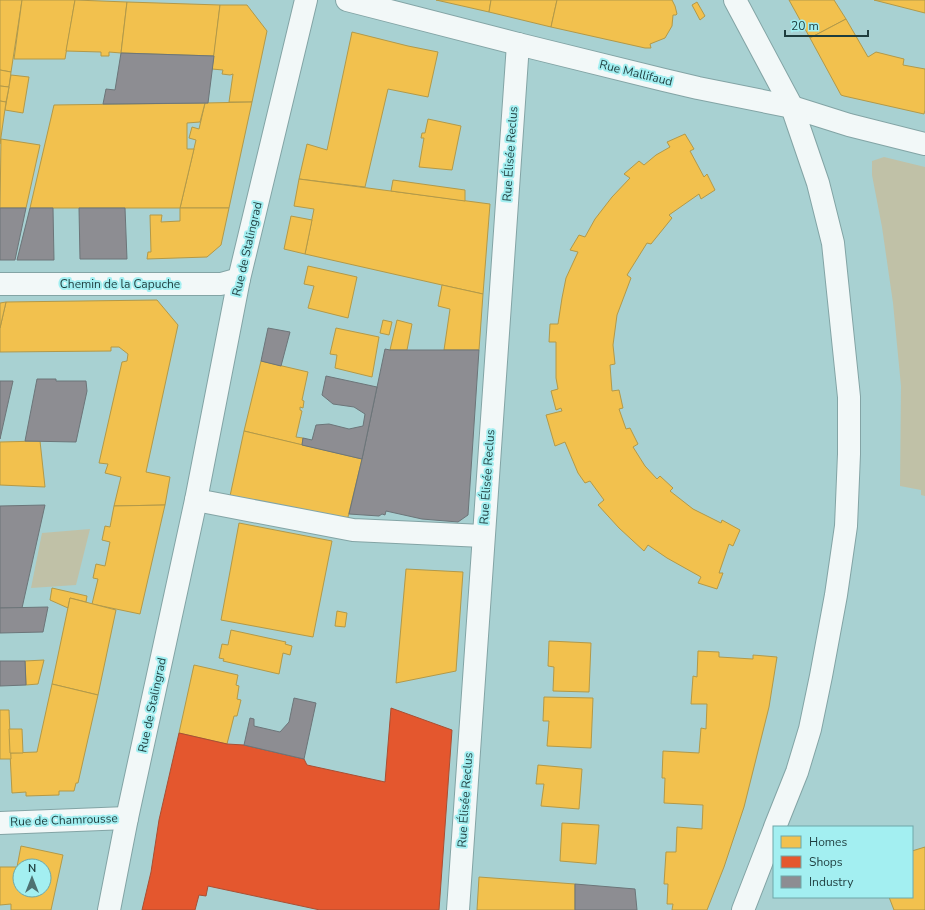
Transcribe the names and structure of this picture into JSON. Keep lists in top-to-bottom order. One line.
{"streets":{"street":["Rue Mallifaud","Rue Élisée Reclus","Rue de Stalingrad","Chemin de la Capuche","Rue de Chamrousse"]},"crossings":[["Rue Mallifaud","Rue Élisée Reclus"],["Rue de Stalingrad","Chemin de la Capuche"],["Rue de Stalingrad","Rue de Chamrousse"]],"legend":["Homes","Shops","Industry"],"scale_bar":"20 m","north":"top"}
